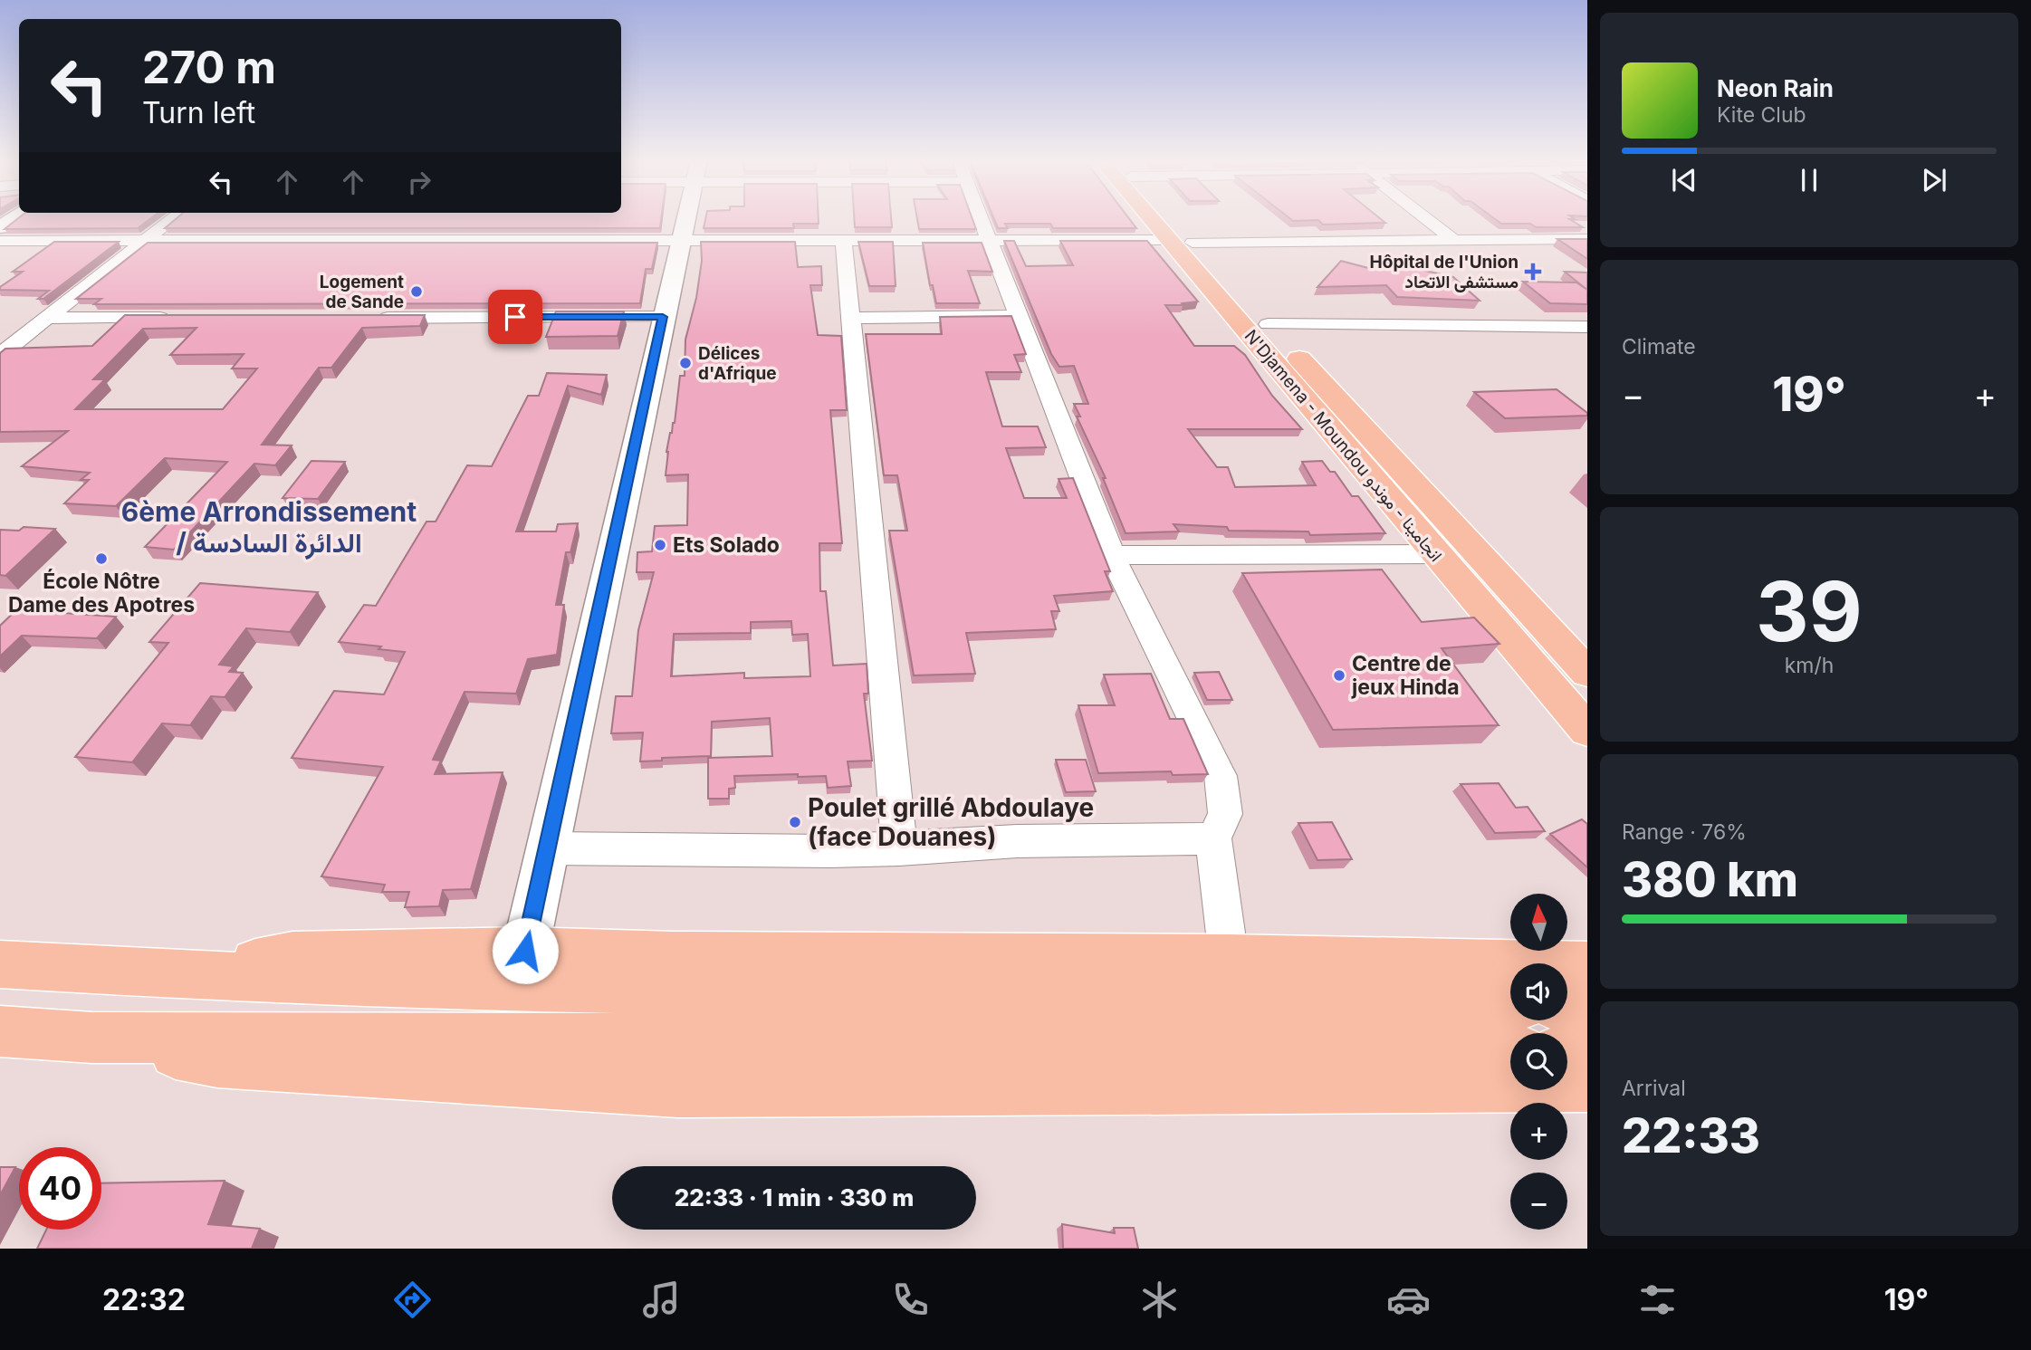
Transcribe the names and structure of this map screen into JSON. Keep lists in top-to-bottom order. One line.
{"streets":{"main road":["N'Djamena - Moundou انجامينا - موندو"]},"districts":["6ème Arrondissement / الدائرة السادسة"],"places":{"health":["Hôpital de l'Union مستشفى الاتحاد"],"other":["Logement de Sande","Délices d'Afrique","Ets Solado","École Nôtre Dame des Apotres","Centre de jeux Hinda","Poulet grillé Abdoulaye (face Douanes)"]},"north":"top","page":{"turn":["270 m","Turn left"],"song":["Neon Rain","Kite Club"],"tile":["Climate",["39","km/h"],["Range · 76%","380 km"],["Arrival","22:33"]],"heat":["−","19°","+"],"map_buttons":["+","−"],"limit":"40","trip":"22:33 · 1 min · 330 m","tabs":["22:32","19°"]}}
